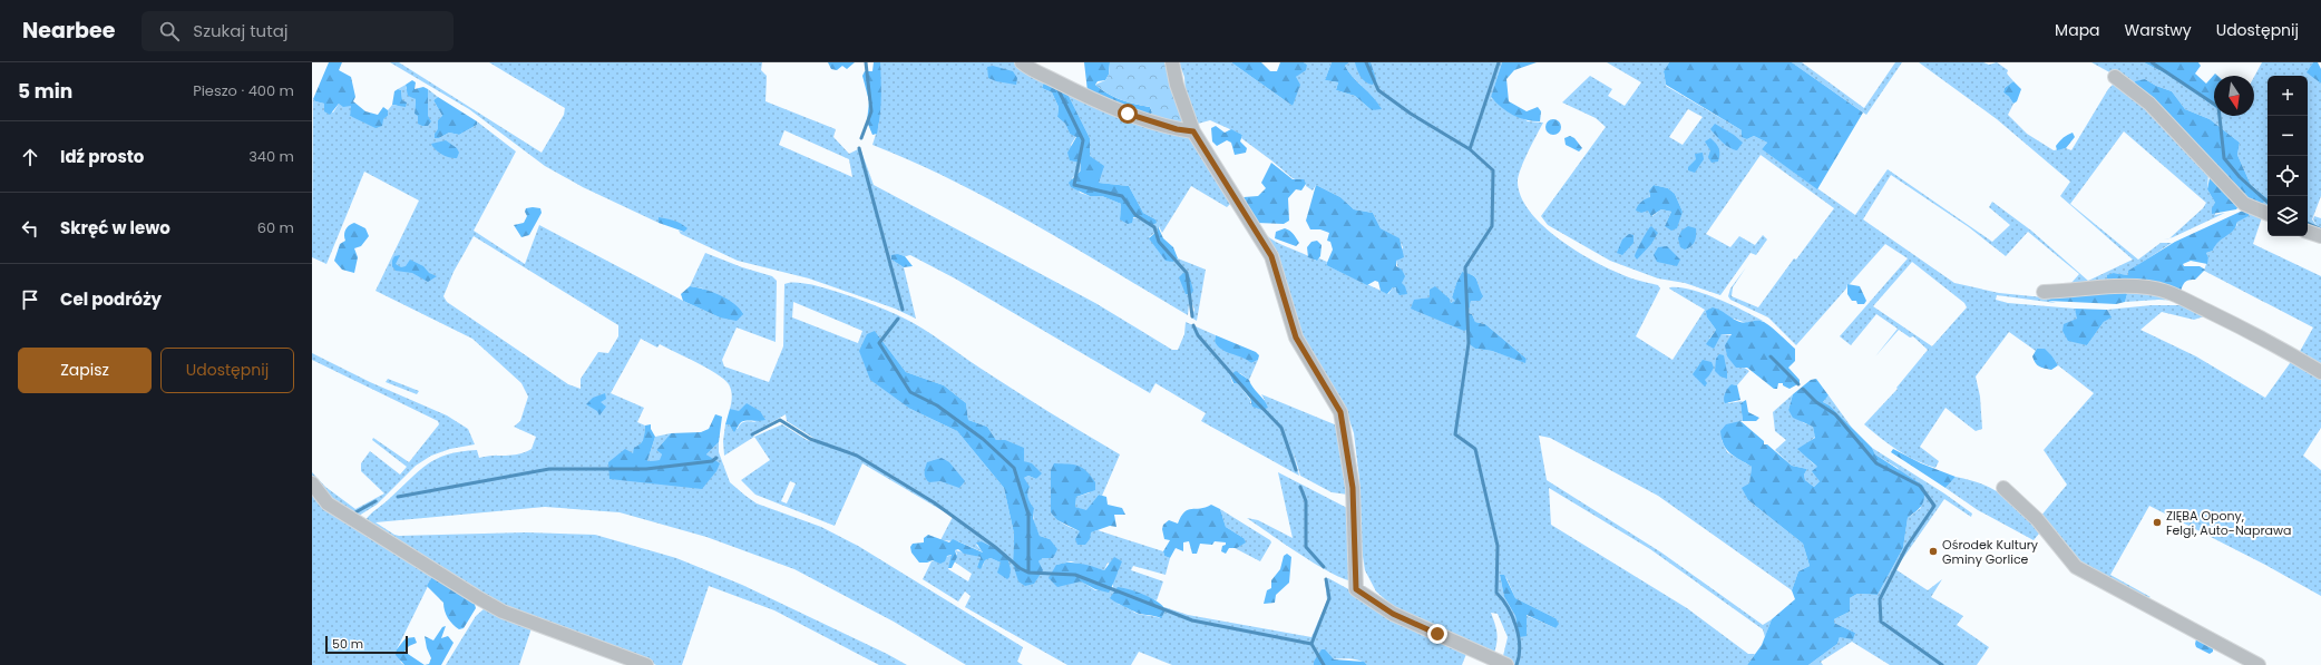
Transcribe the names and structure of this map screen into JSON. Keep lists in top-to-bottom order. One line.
{"places":["ZIĘBA Opony, Felgi, Auto-Naprawa","Ośrodek Kultury Gminy Gorlice"],"scale_bar":"50 m","north":"bottom","page":{"header":"Nearbee","search":"Szukaj tutaj","nav":["Mapa","Warstwy","Udostępnij"],"heading":["5 min","Pieszo · 400 m"],"map_buttons":["+","−"],"list":[["Idź prosto","340 m"],["Skręć w lewo","60 m"],"Cel podróży"],"buttons":["Zapisz","Udostępnij"],"scale":"50 m"}}
